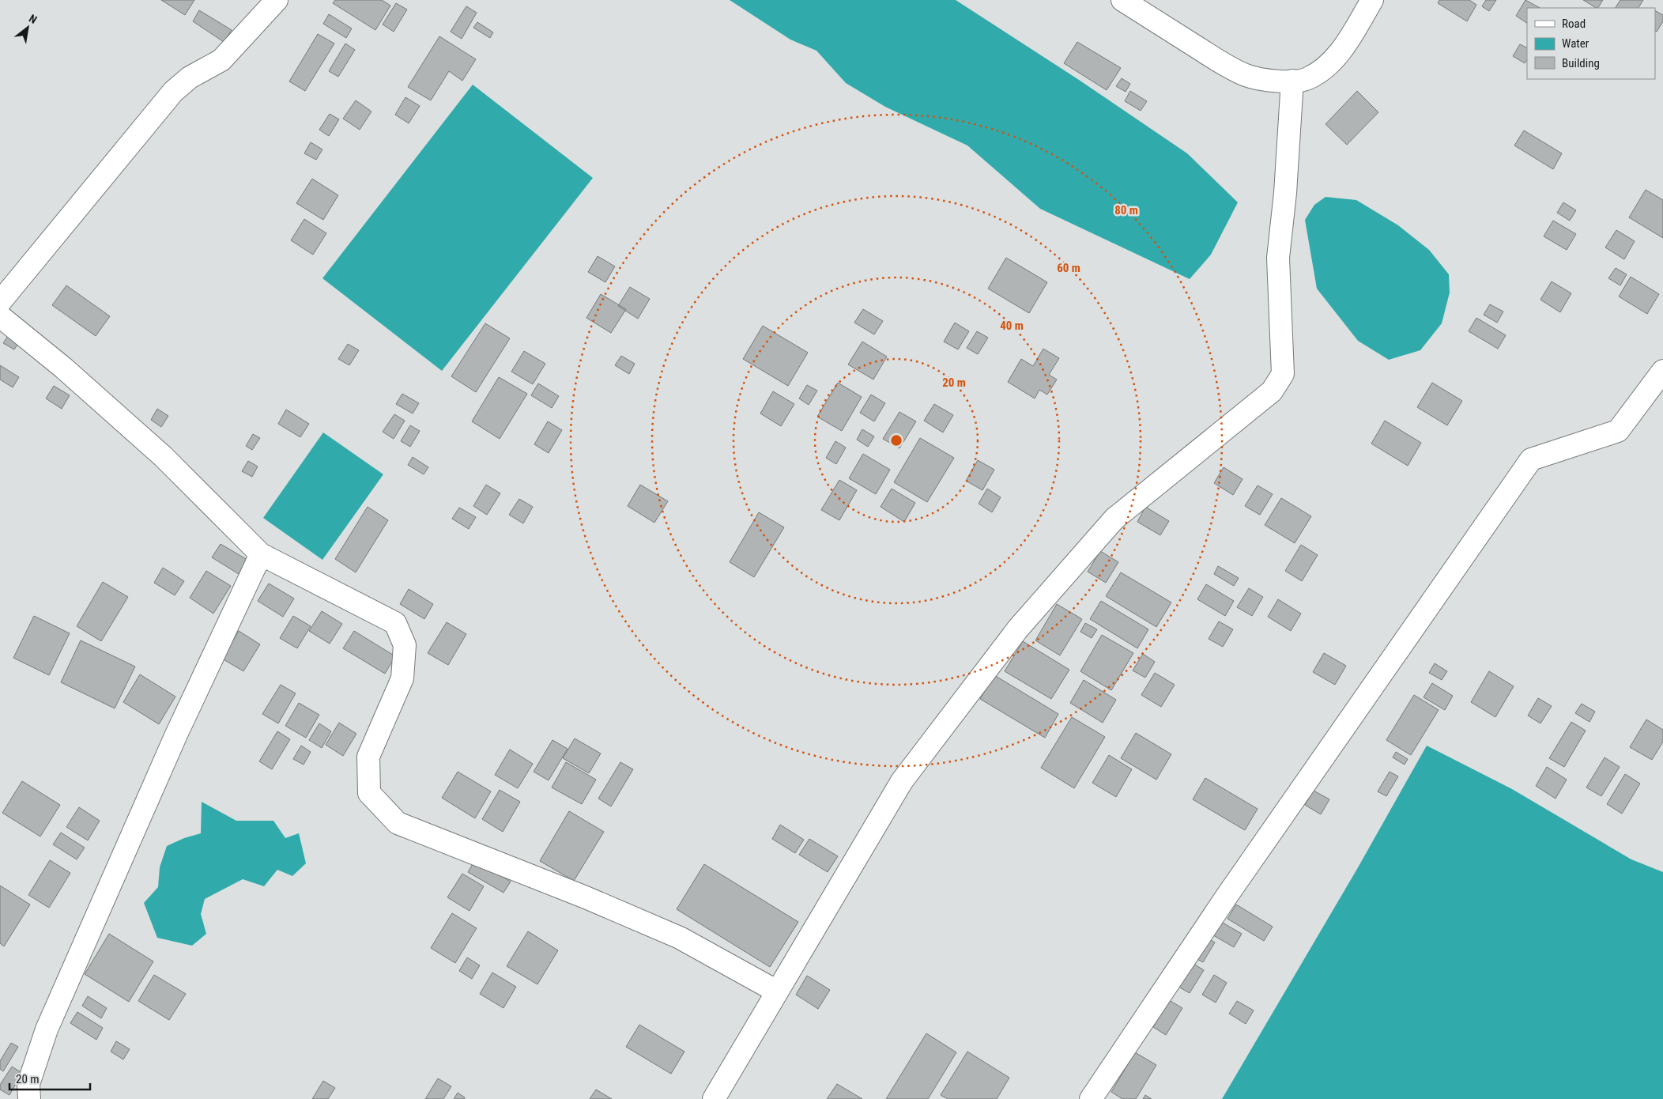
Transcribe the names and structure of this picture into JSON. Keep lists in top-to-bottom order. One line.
{"legend":["Road","Water","Building"],"scale_bar":"20 m","north":"top right","rings":["80 m","60 m","40 m","20 m"]}
